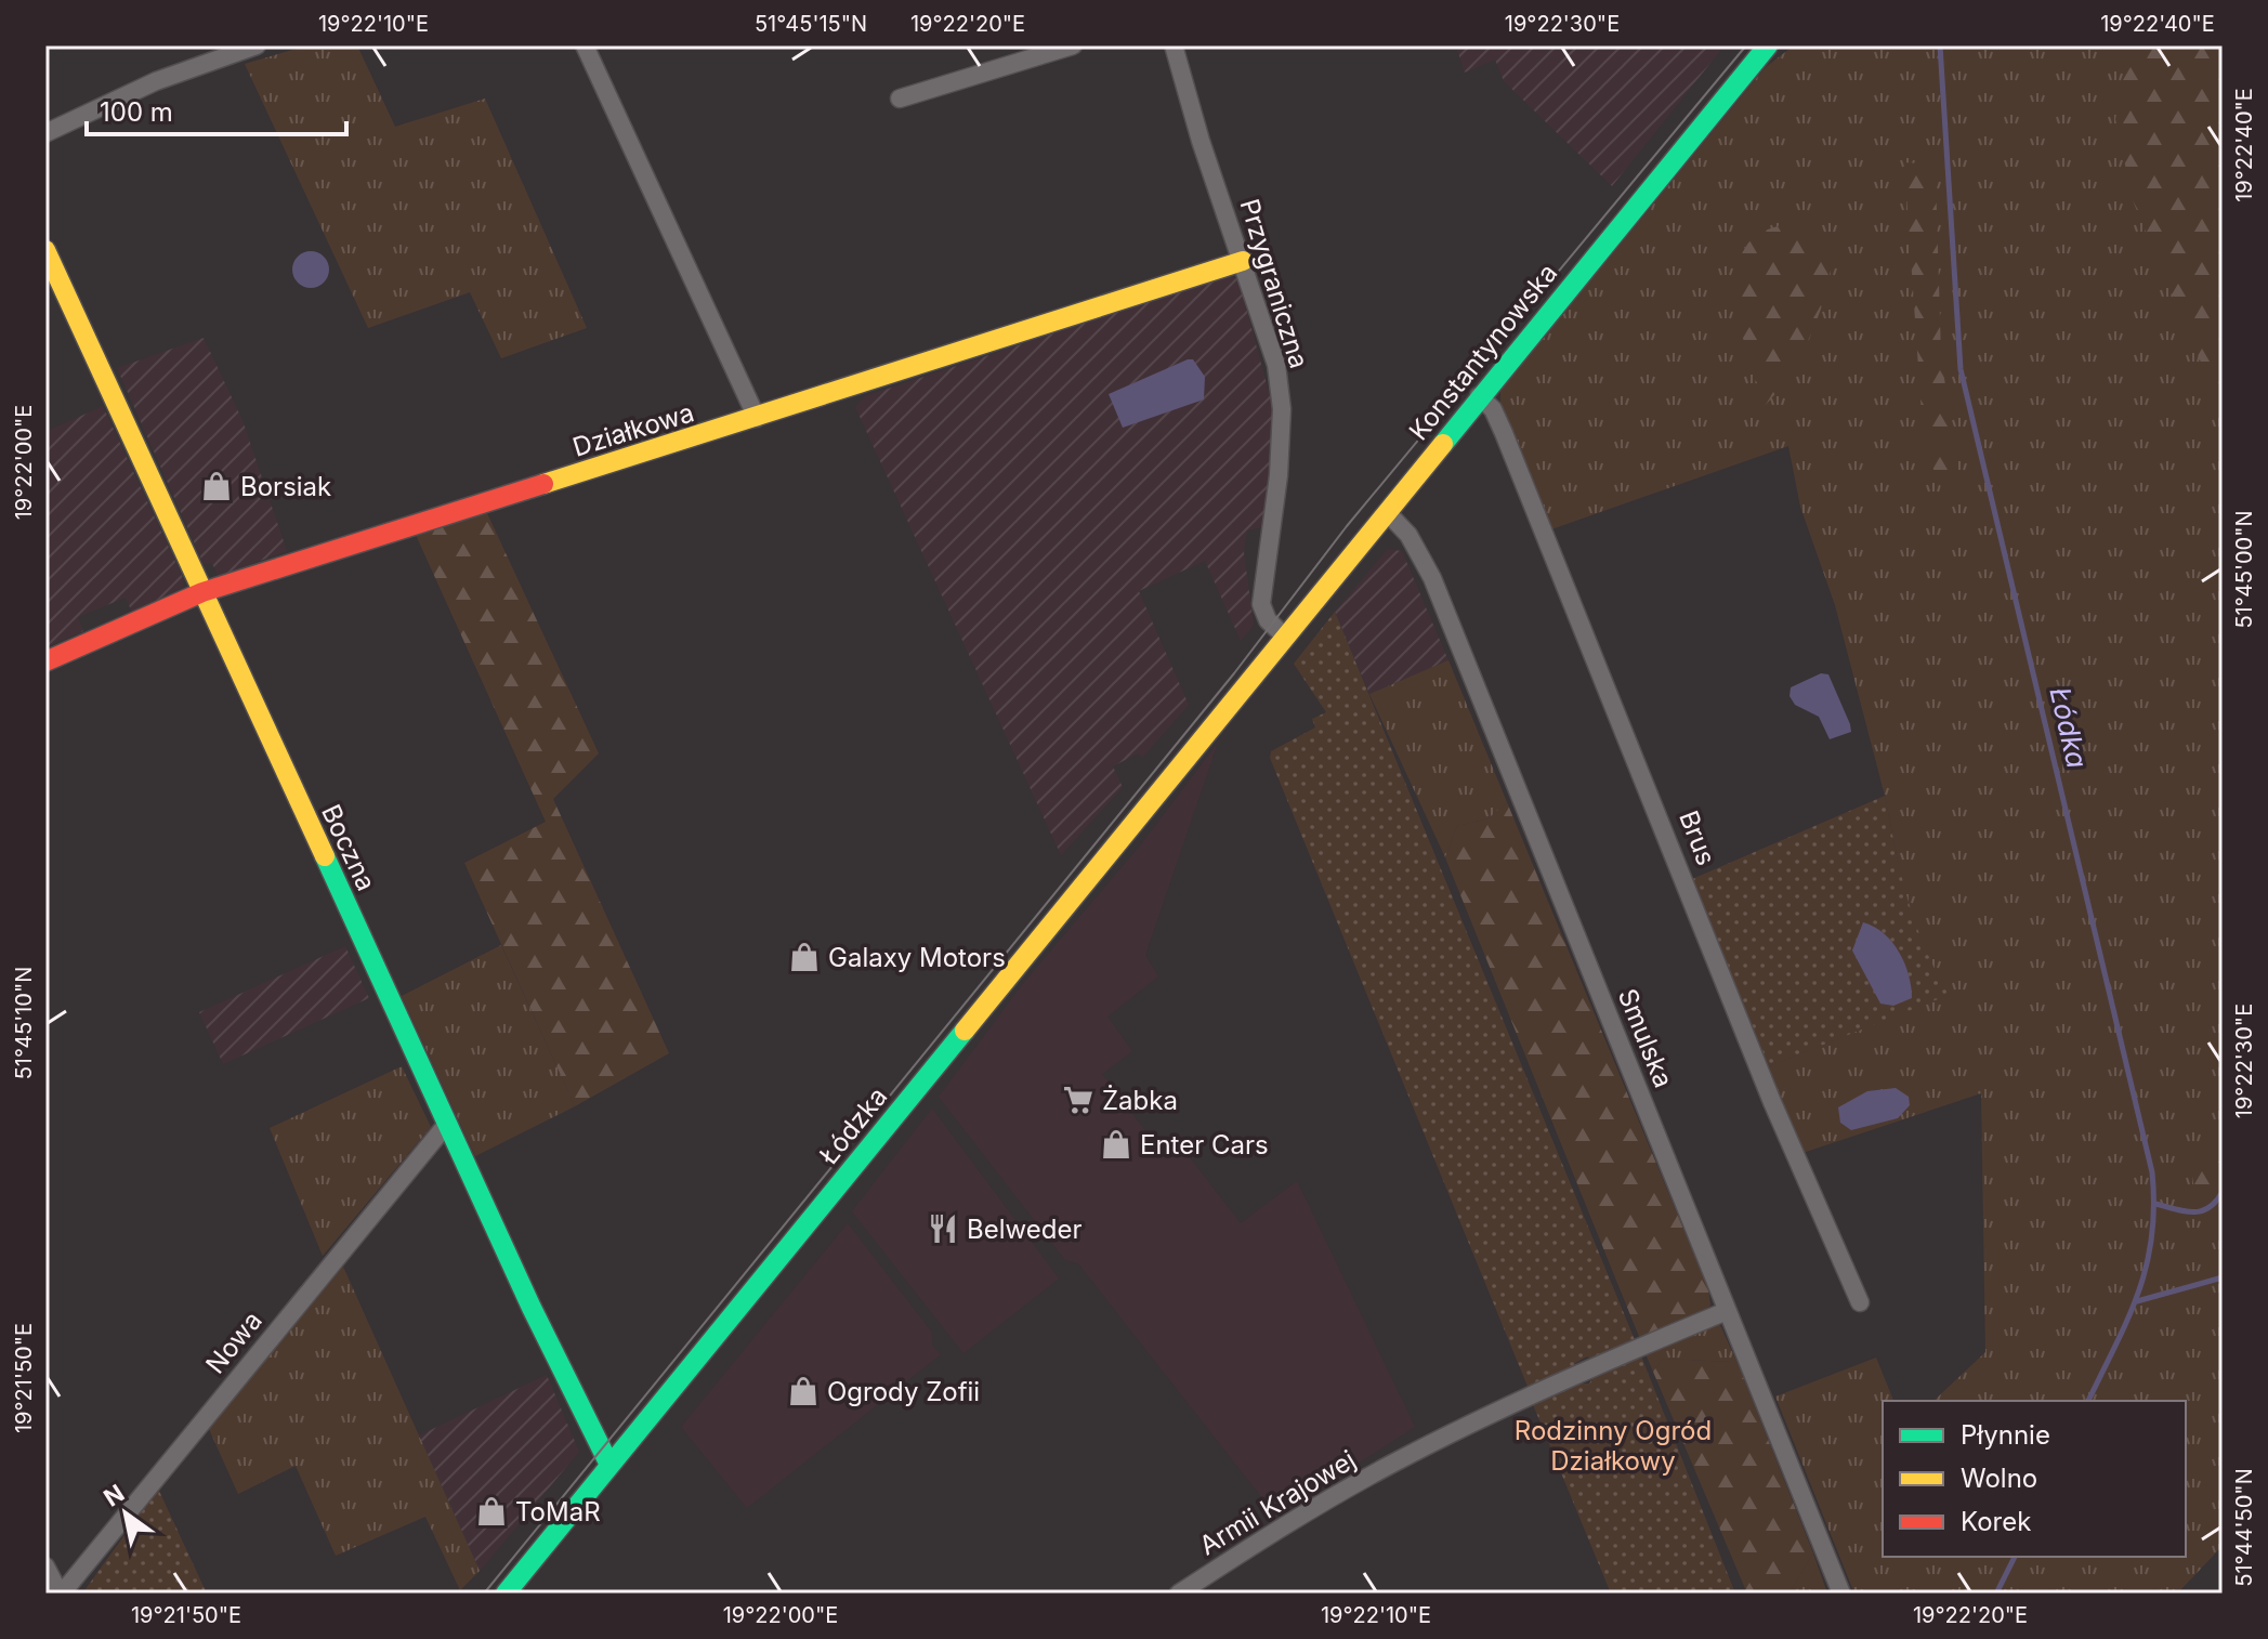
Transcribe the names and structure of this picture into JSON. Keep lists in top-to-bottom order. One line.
{"streets":{"street":["Przygraniczna","Konstantynowska","Działkowa","Brus","Boczna","Smulska","Łódzka","Nowa","Armii Krajowej"]},"crossings":[["Przygraniczna","Konstantynowska"],["Przygraniczna","Działkowa"],["Konstantynowska","Brus"],["Konstantynowska","Smulska"],["Konstantynowska","Łódzka"],["Działkowa","Boczna"],["Boczna","Łódzka"],["Boczna","Nowa"],["Smulska","Armii Krajowej"]],"water":["Łódka"],"parks":["Rodzinny Ogród Działkowy"],"places":{"shop":["Borsiak","Galaxy Motors","Enter Cars","Ogrody Zofii","ToMaR"],"supermarket":["Żabka"],"restaurant":["Belweder"]},"legend":["Płynnie","Wolno","Korek"],"scale_bar":"100 m","north":"top left","coordinates":["19°22'10\"E","51°45'15\"N","19°22'20\"E","19°22'30\"E","19°22'40\"E","19°22'00\"E","51°45'00\"N","51°45'10\"N","19°21'50\"E","51°44'50\"N"]}
